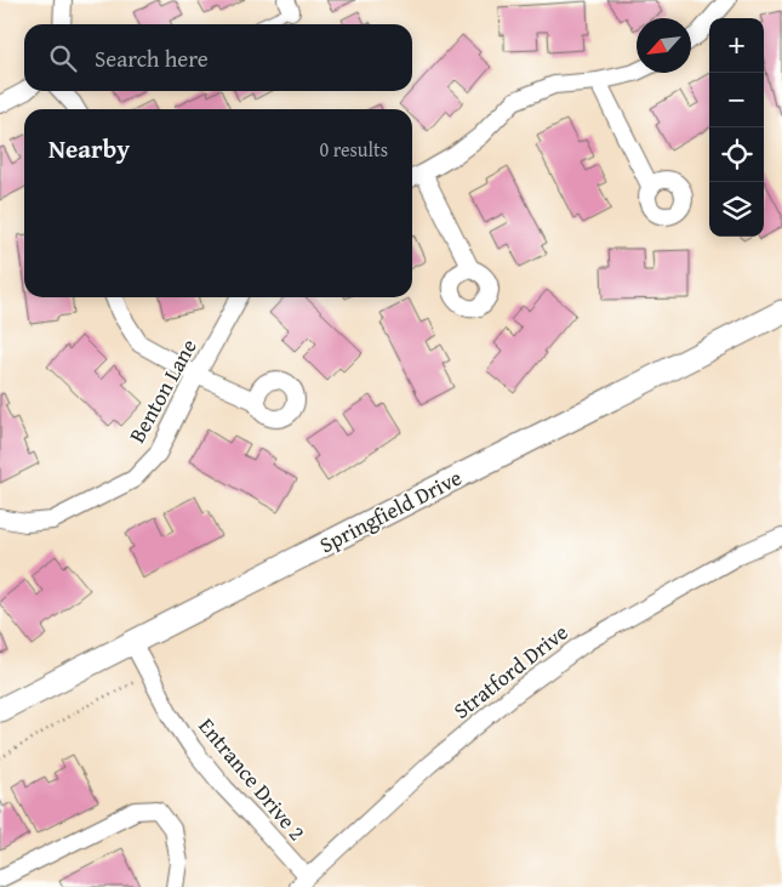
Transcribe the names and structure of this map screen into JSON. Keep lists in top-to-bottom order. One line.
{"streets":{"street":["Benton Lane","Springfield Drive","Stratford Drive","Entrance Drive 2"]},"crossings":[["Springfield Drive","Entrance Drive 2"],["Stratford Drive","Entrance Drive 2"]],"north":"bottom left","page":{"map_buttons":["+","−"],"search":"Search here","heading":["Nearby","0 results"]}}
